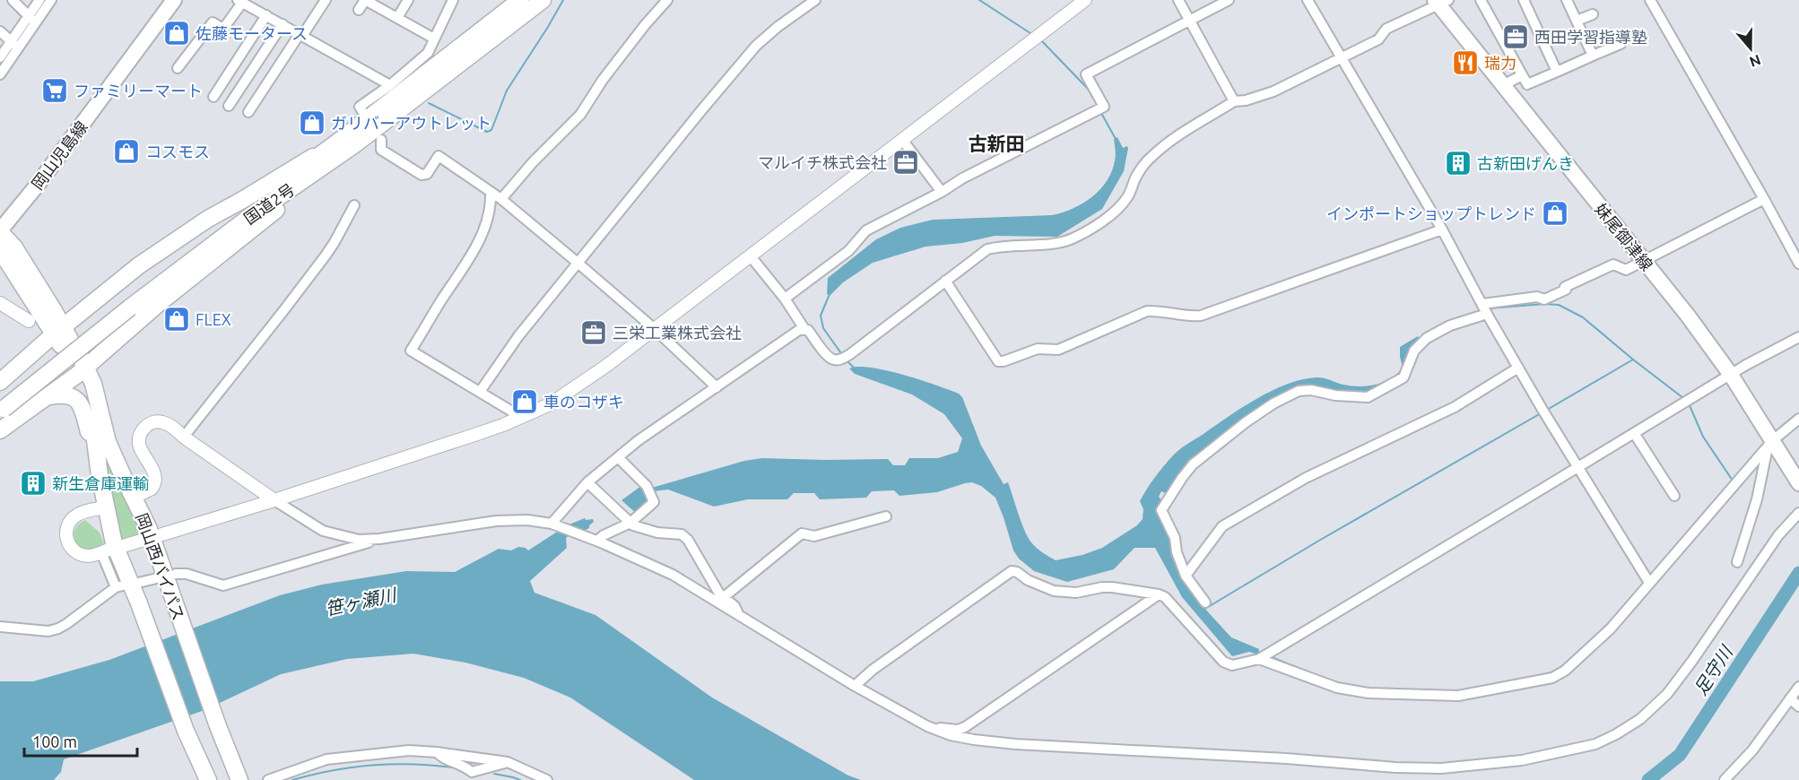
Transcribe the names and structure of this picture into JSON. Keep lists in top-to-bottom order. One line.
{"streets":{"highway":["国道2号","岡山西バイパス"],"main road":["岡山児島線","妹尾御津線"]},"districts":["古新田"],"water":["笹ヶ瀬川","足守川"],"places":{"shop":["佐藤モータース","ガリバーアウトレット","コスモス","インポートショップトレンド","FLEX","車のコザキ"],"office":["西田学習指導塾","マルイチ株式会社","三栄工業株式会社"],"restaurant":["瑞力"],"supermarket":["ファミリーマート"],"building":["古新田げんき","新生倉庫運輸"]},"scale_bar":"100 m","north":"bottom"}
